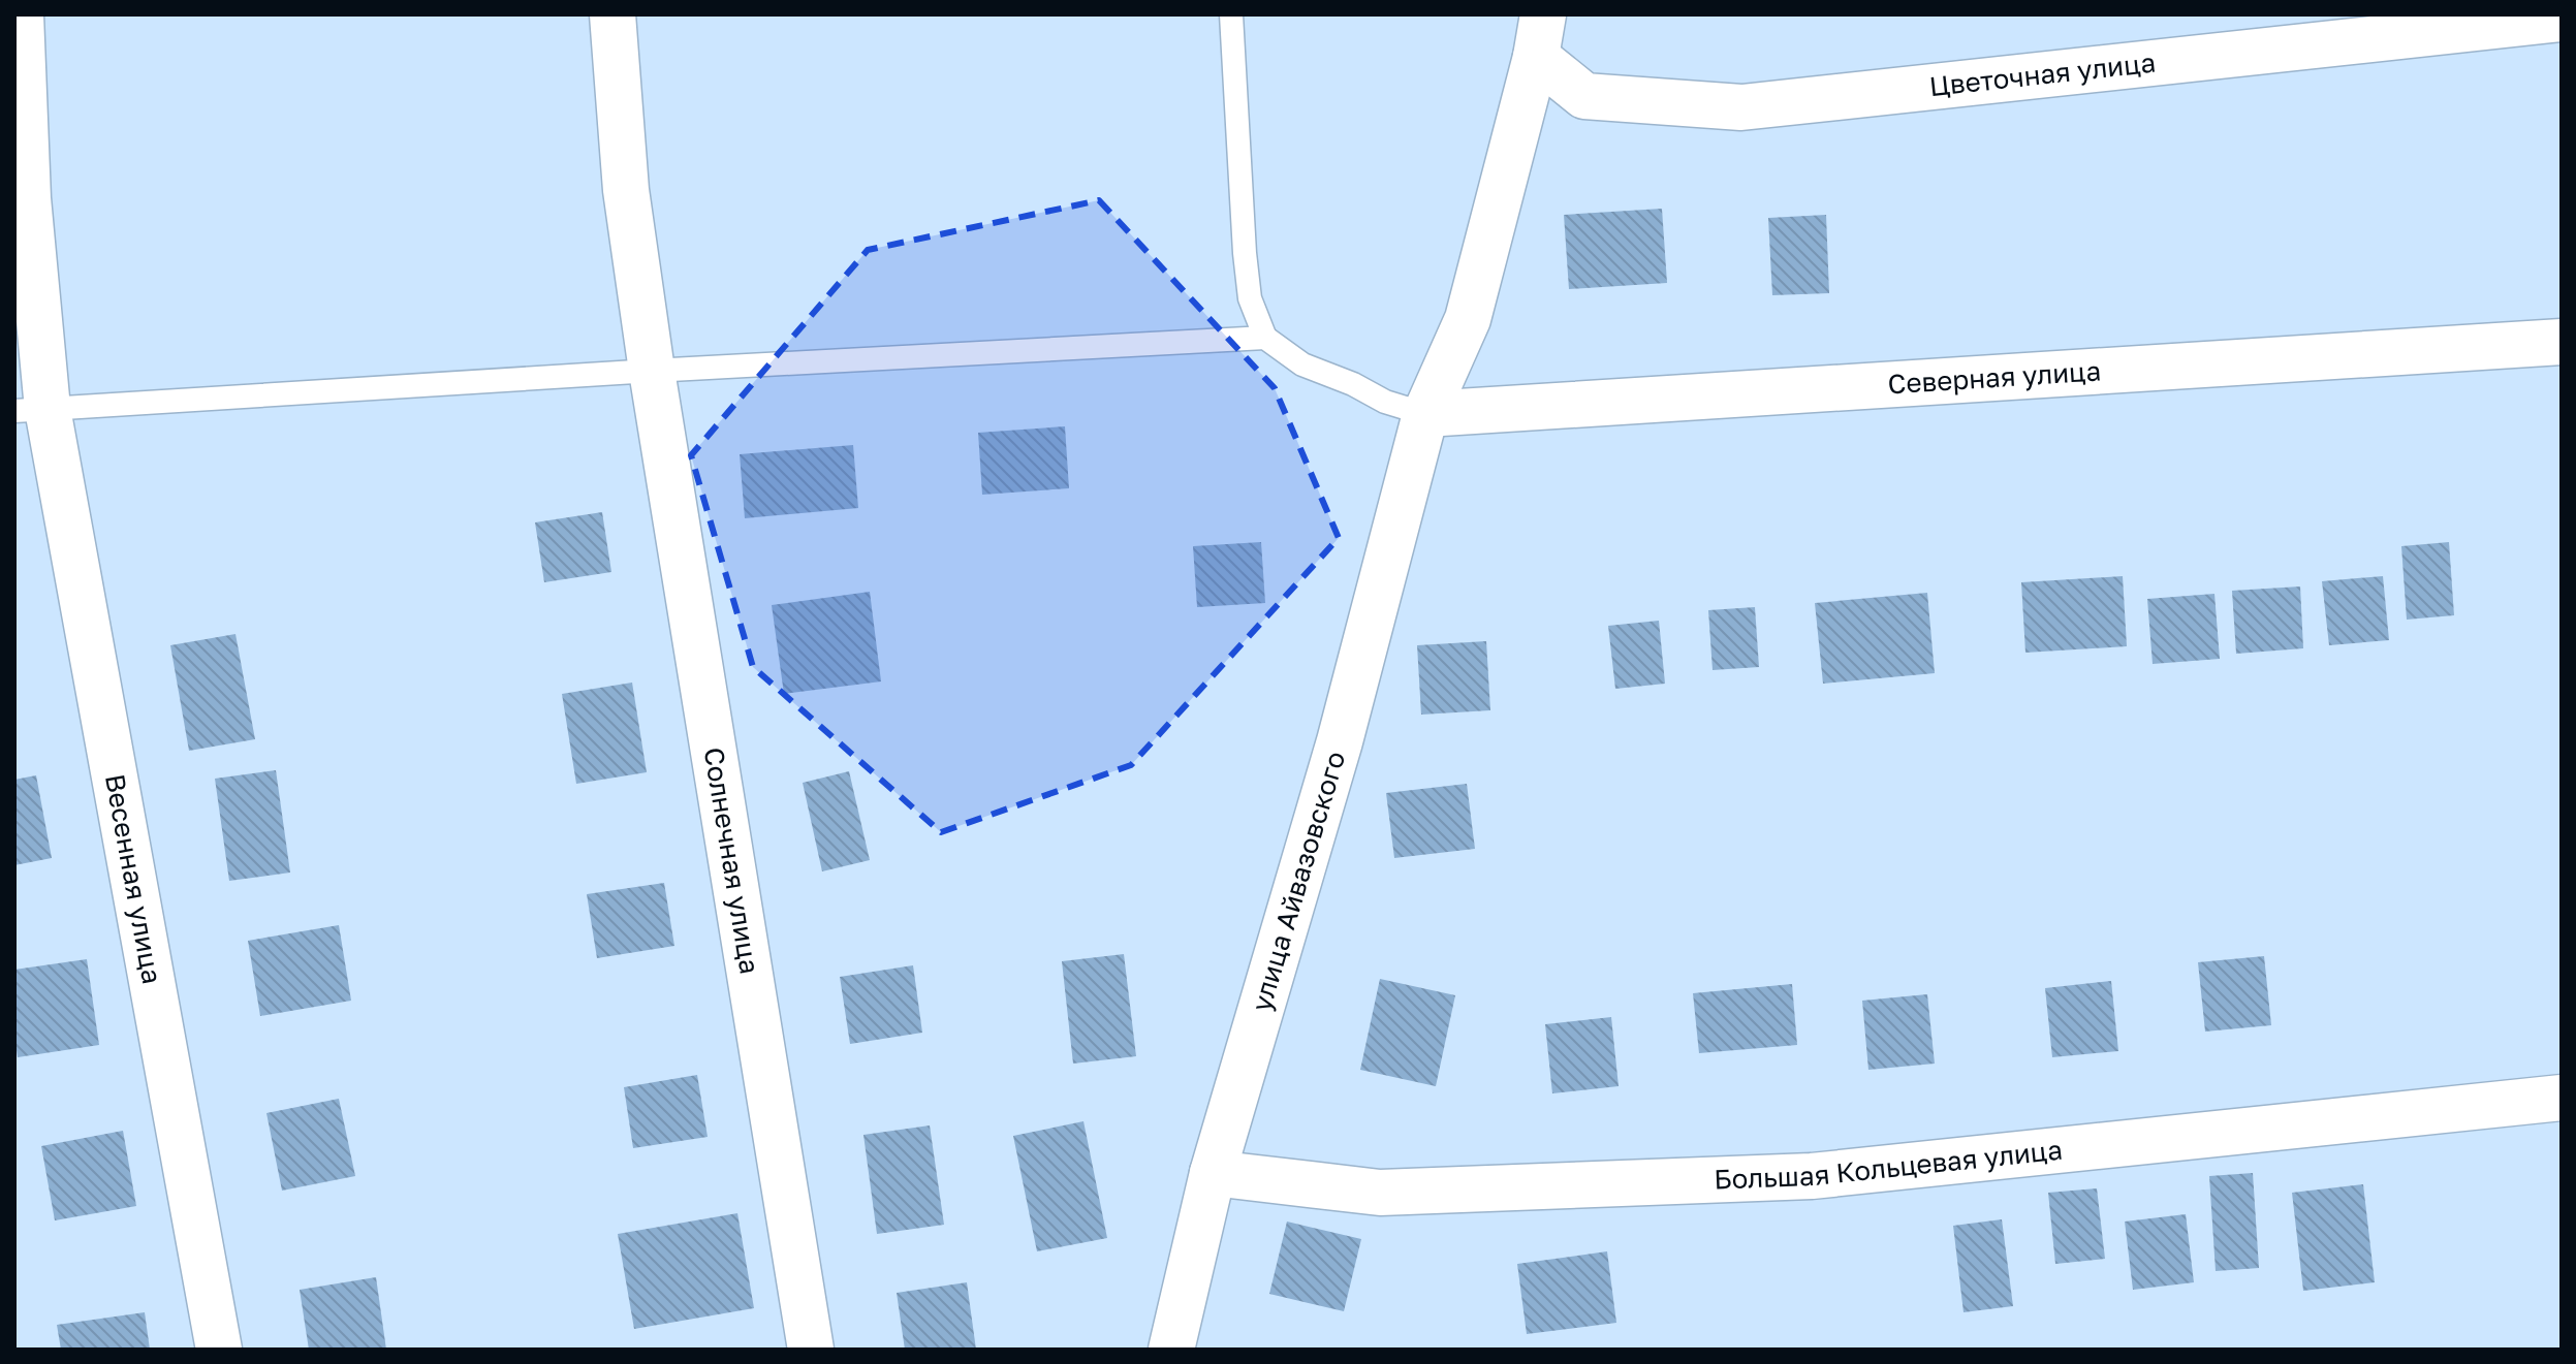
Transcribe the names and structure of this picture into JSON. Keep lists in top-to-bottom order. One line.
{"streets":{"street":["Цветочная улица","Северная улица","Солнечная улица","Весенная улица","улица Айвазовского","Большая Кольцевая улица"]},"crossings":[["Цветочная улица","улица Айвазовского"],["Северная улица","улица Айвазовского"],["улица Айвазовского","Большая Кольцевая улица"]]}
